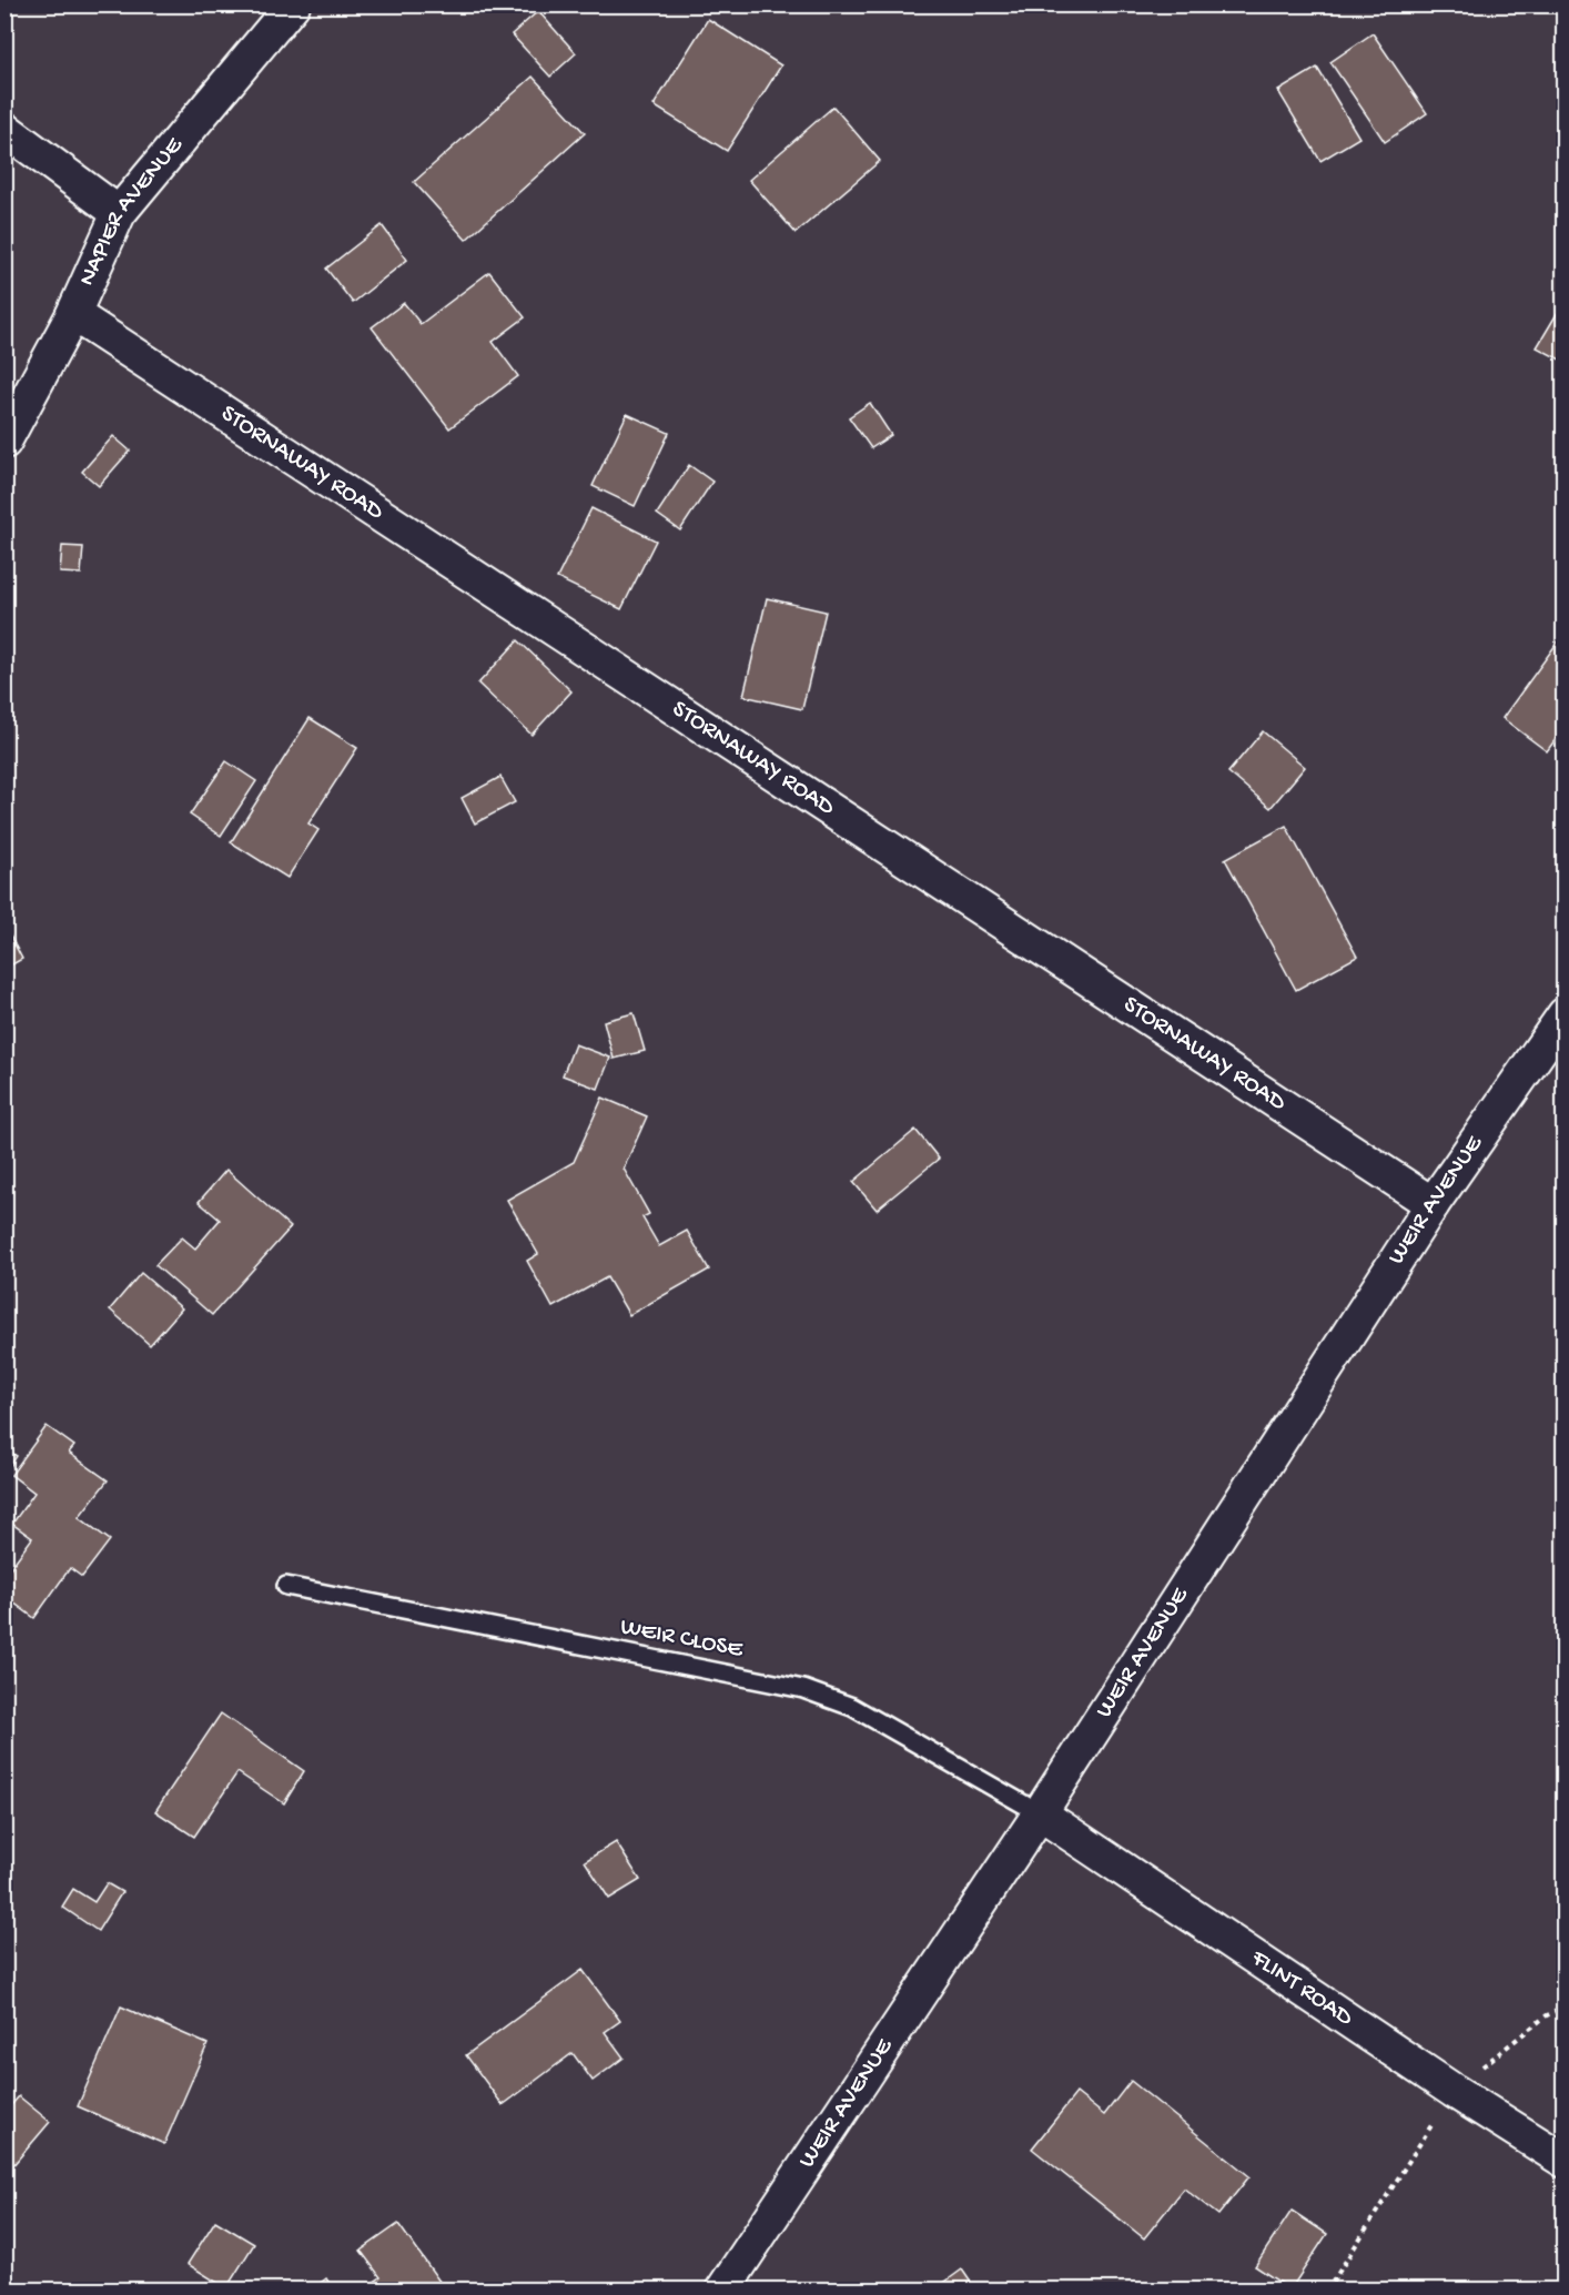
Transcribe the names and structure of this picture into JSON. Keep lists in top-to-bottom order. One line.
{"streets":{"street":["NAPIER AVENUE","STORNAWAY ROAD","WEIR AVENUE","FLINT ROAD"],"lane":["WEIR CLOSE"]},"crossings":[["NAPIER AVENUE","STORNAWAY ROAD"],["STORNAWAY ROAD","WEIR AVENUE"],["WEIR AVENUE","WEIR CLOSE"],["WEIR AVENUE","FLINT ROAD"],["WEIR CLOSE","FLINT ROAD"]]}
